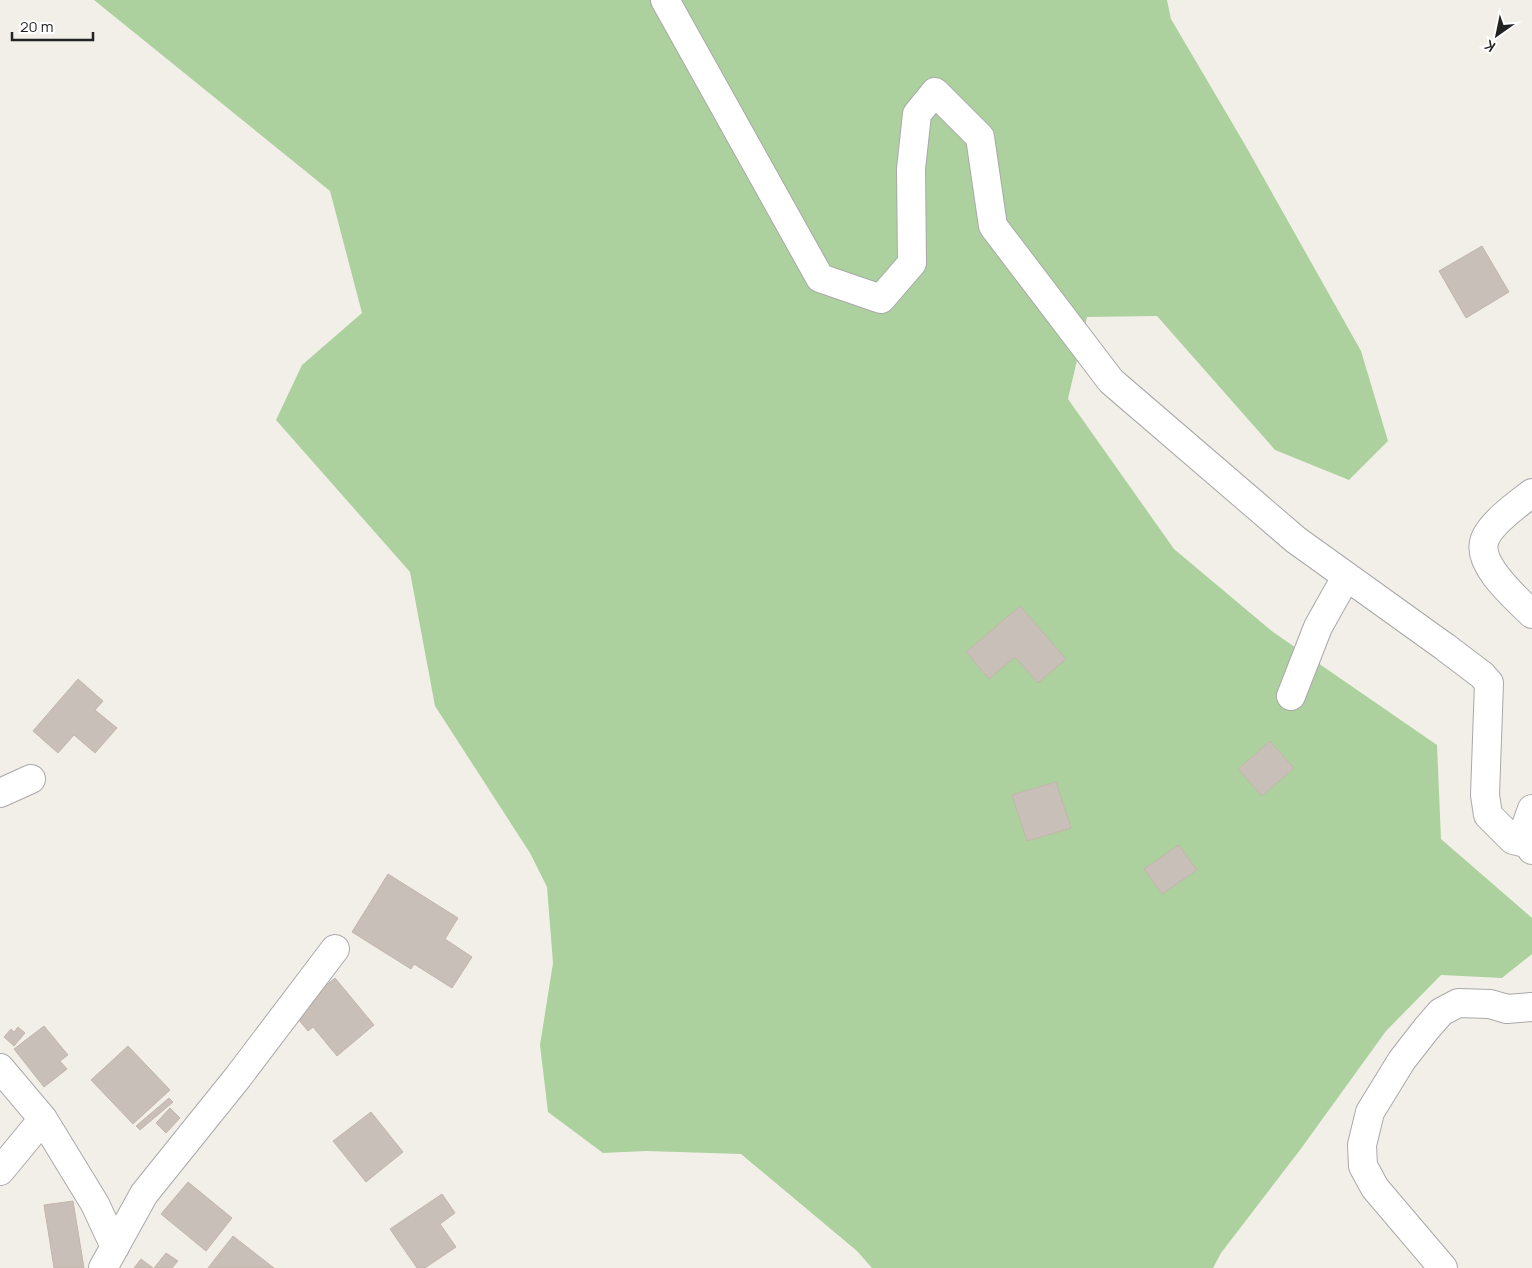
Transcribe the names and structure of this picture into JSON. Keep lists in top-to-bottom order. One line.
{"scale_bar":"20 m","north":"bottom left"}
